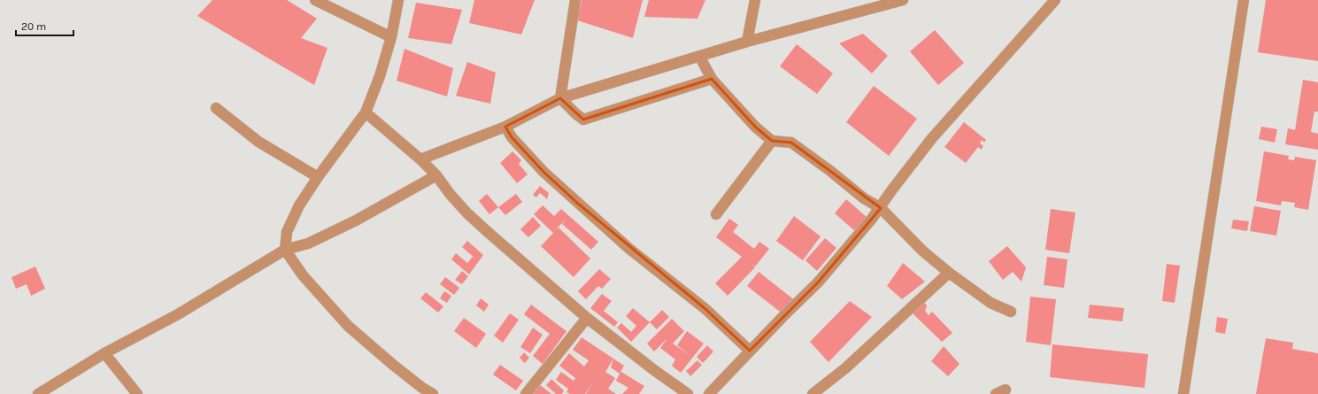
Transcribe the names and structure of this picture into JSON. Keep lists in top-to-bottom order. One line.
{"scale_bar":"20 m"}
